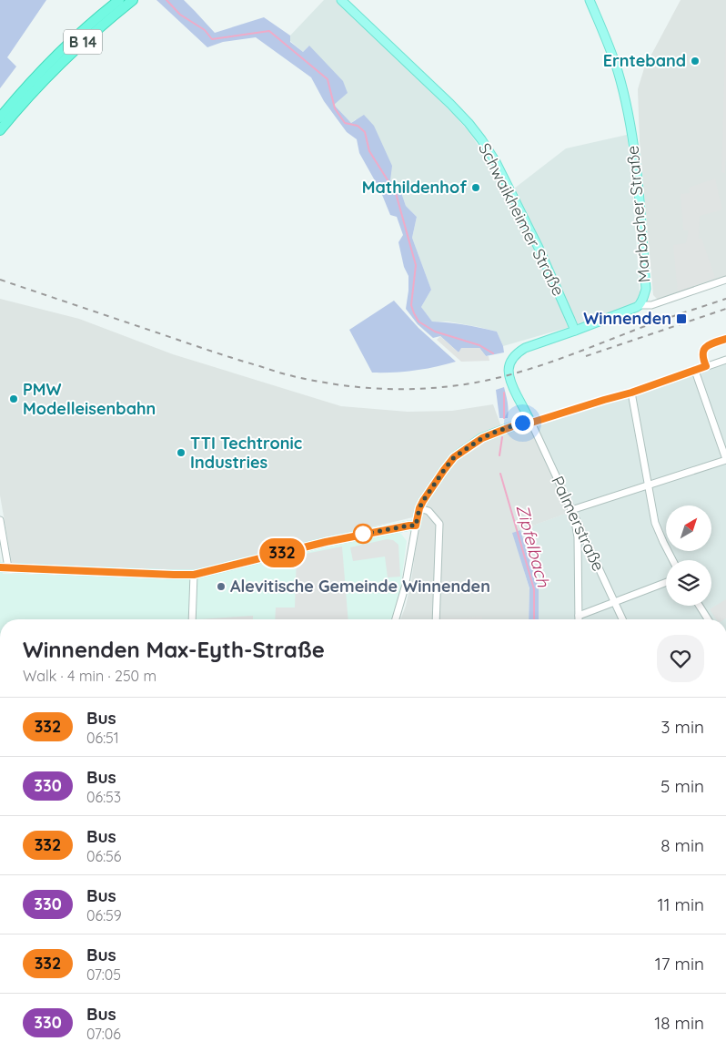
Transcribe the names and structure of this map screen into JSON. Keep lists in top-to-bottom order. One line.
{"streets":{"highway":["B 14"],"main road":["Marbacher Straße","Schwaikheimer Straße"],"street":["Palmerstraße"]},"crossings":[["Marbacher Straße","Schwaikheimer Straße"],["Marbacher Straße","Palmerstraße"]],"water":["Zipfelbach"],"places":{"other":["Ernteband","Mathildenhof","PMW Modelleisenbahn","TTI Techtronic Industries","Alevitische Gemeinde Winnenden"],"transit":["Winnenden"]},"lines":["bus line 332"],"north":"top right","page":{"on_map":"332","heading":["Winnenden Max-Eyth-Straße","Walk · 4 min · 250 m"],"list":[{"mark":"332","name":"Bus","note":"06:51","value":"3 min"},{"mark":"330","name":"Bus","note":"06:53","value":"5 min"},{"mark":"332","name":"Bus","note":"06:56","value":"8 min"},{"mark":"330","name":"Bus","note":"06:59","value":"11 min"},{"mark":"332","name":"Bus","note":"07:05","value":"17 min"},{"mark":"330","name":"Bus","note":"07:06","value":"18 min"}]}}
